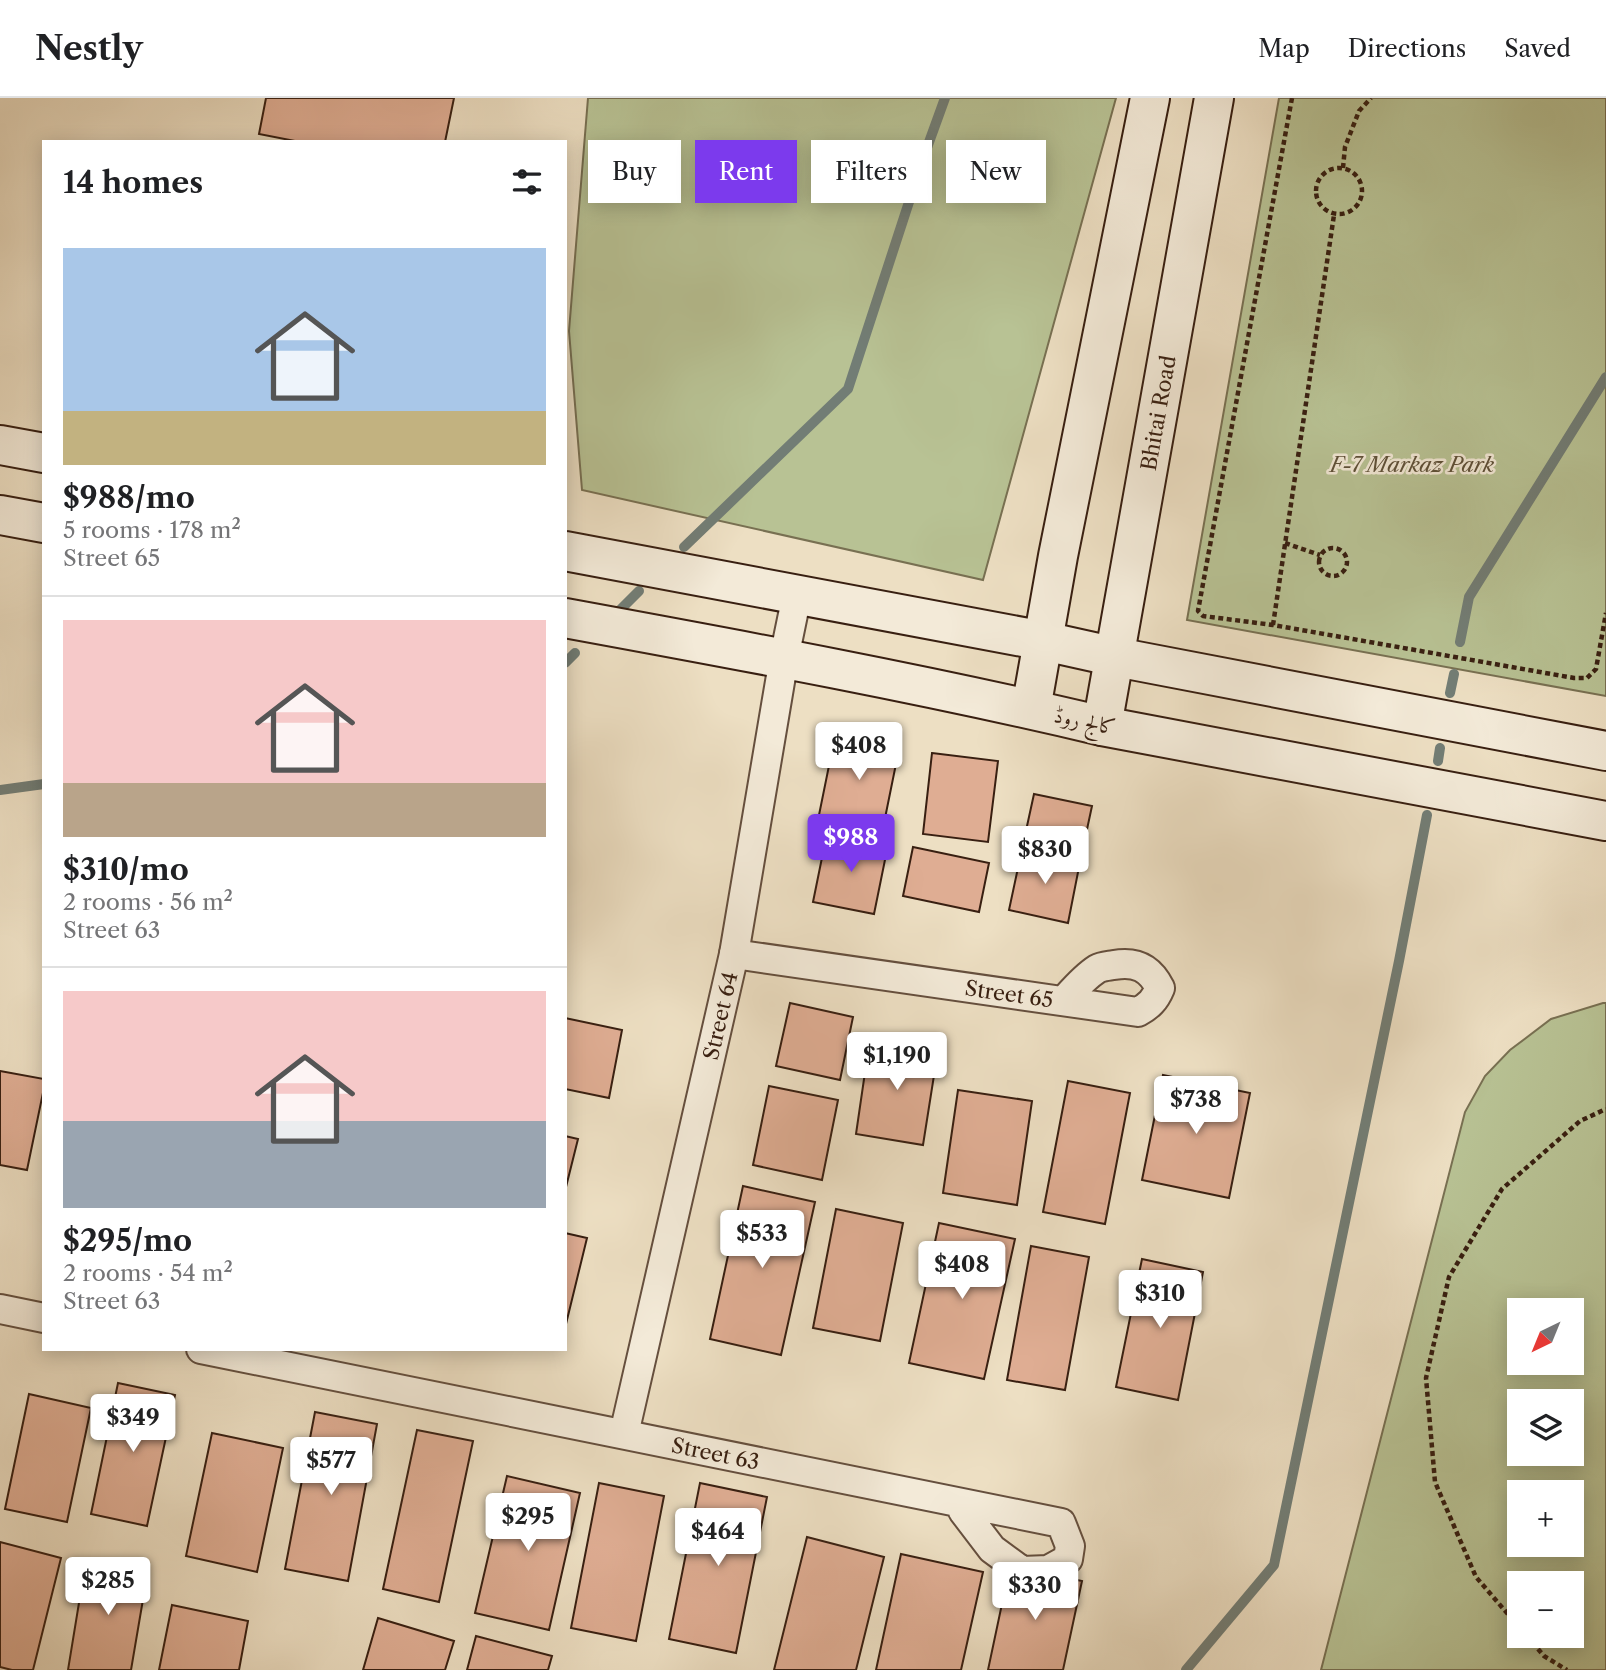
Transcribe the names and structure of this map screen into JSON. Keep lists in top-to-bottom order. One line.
{"streets":{"street":["Bhitai Road","کالج روڈ","Street 65","Street 64","Street 63"]},"crossings":[["Bhitai Road","کالج روڈ"],["کالج روڈ","Street 64"],["Street 65","Street 64"],["Street 64","Street 63"]],"parks":["F-7 Markaz Park"],"north":"bottom left","page":{"header":"Nestly","nav":["Map","Directions","Saved"],"chip":["Buy","Rent","Filters","New"],"heading":"14 homes","list":[{"name":"$988/mo","note":"5 rooms · 178 m² · Street 65"},{"name":"$310/mo","note":"2 rooms · 56 m² · Street 63"},{"name":"$295/mo","note":"2 rooms · 54 m² · Street 63"}],"price":["$408","$988","$830","$1,190","$738","$533","$408","$310","$349","$577","$295","$464","$285","$330"],"map_buttons":["+","−"]}}
